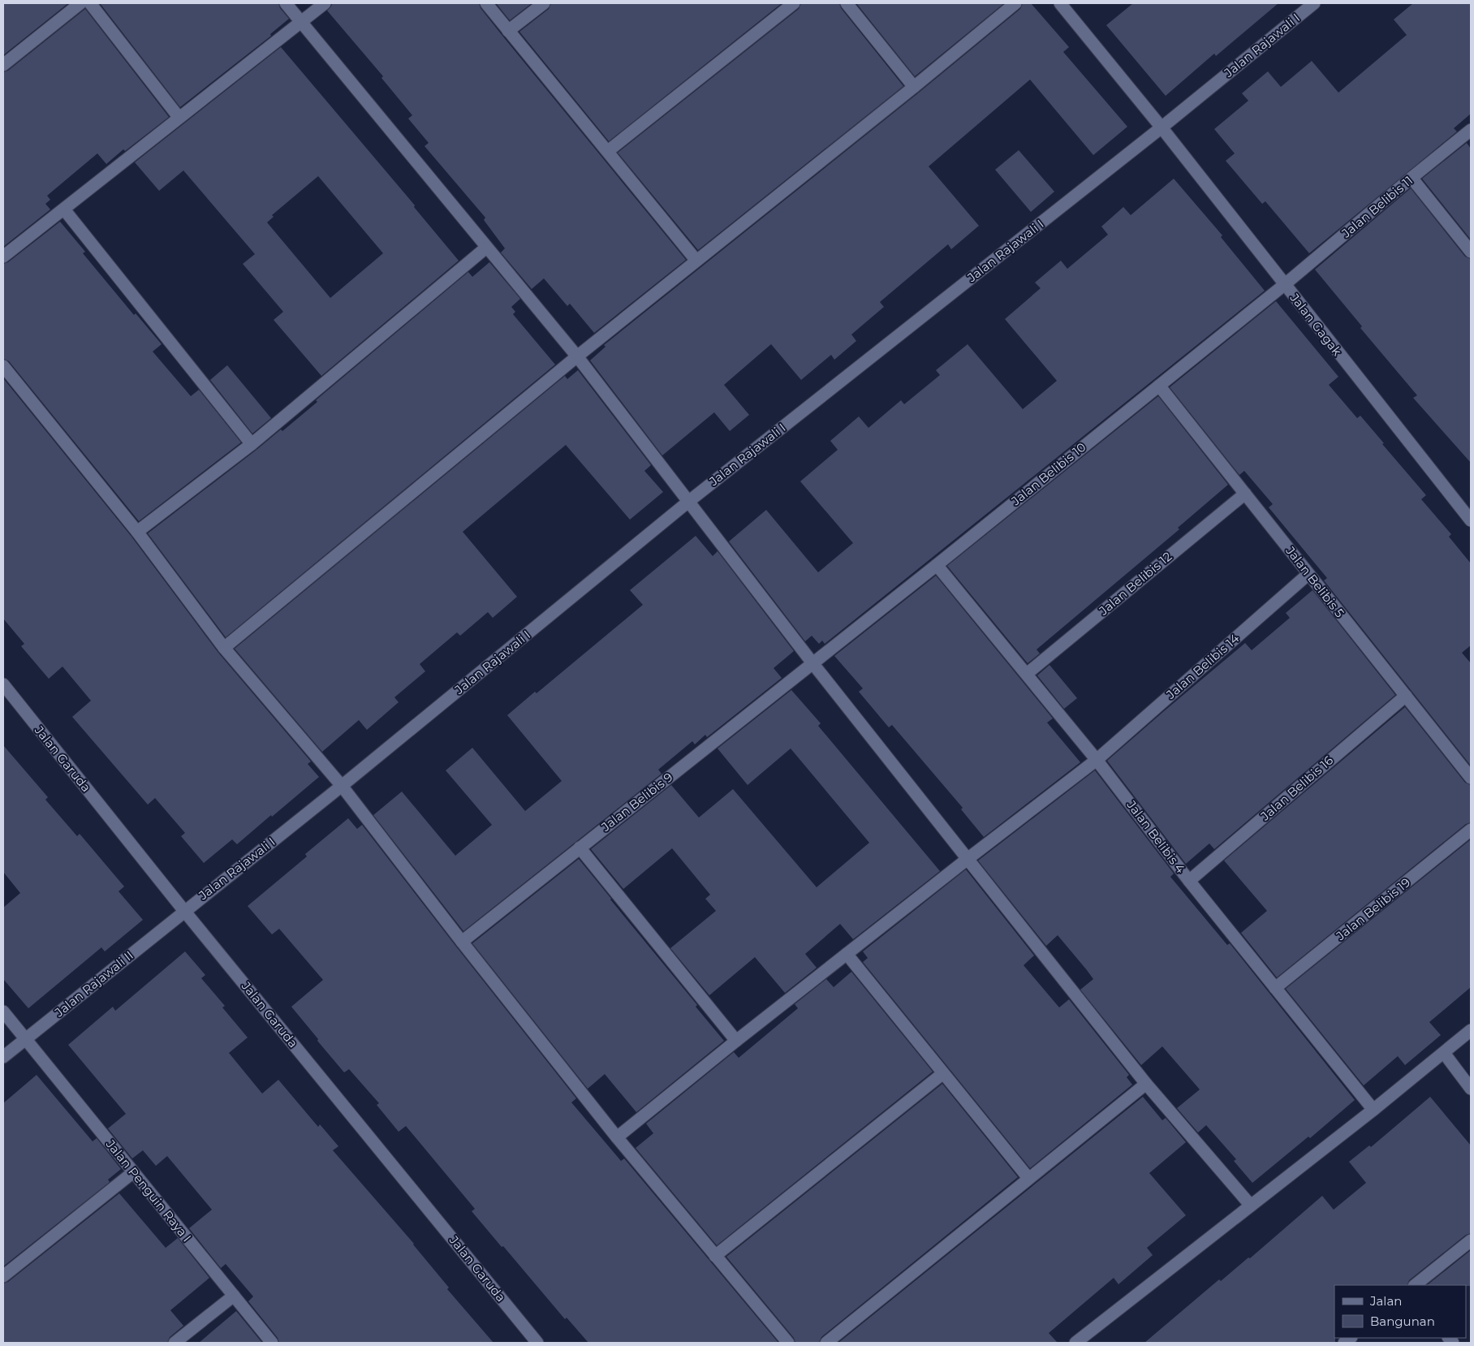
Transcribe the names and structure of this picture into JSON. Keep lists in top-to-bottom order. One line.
{"streets":{"street":["Jalan Rajawali I","Jalan Belibis 11","Jalan Gagak","Jalan Belibis 10","Jalan Belibis 5","Jalan Belibis 12","Jalan Belibis 14","Jalan Garuda","Jalan Belibis 16","Jalan Belibis 9","Jalan Belibis 4","Jalan Belibis 19","Jalan Rajawali II","Jalan Penguin Raya I"]},"crossings":[["Jalan Rajawali I","Jalan Gagak"],["Jalan Rajawali I","Jalan Garuda"],["Jalan Rajawali I","Jalan Rajawali II"],["Jalan Belibis 11","Jalan Gagak"],["Jalan Belibis 11","Jalan Belibis 10"],["Jalan Gagak","Jalan Belibis 10"],["Jalan Belibis 10","Jalan Belibis 5"],["Jalan Belibis 10","Jalan Belibis 9"],["Jalan Belibis 10","Jalan Belibis 4"],["Jalan Belibis 5","Jalan Belibis 12"],["Jalan Belibis 5","Jalan Belibis 14"],["Jalan Belibis 5","Jalan Belibis 16"],["Jalan Belibis 12","Jalan Belibis 4"],["Jalan Belibis 14","Jalan Belibis 4"],["Jalan Garuda","Jalan Rajawali II"],["Jalan Belibis 16","Jalan Belibis 4"],["Jalan Belibis 4","Jalan Belibis 19"],["Jalan Rajawali II","Jalan Penguin Raya I"]],"legend":["Jalan","Bangunan"]}
